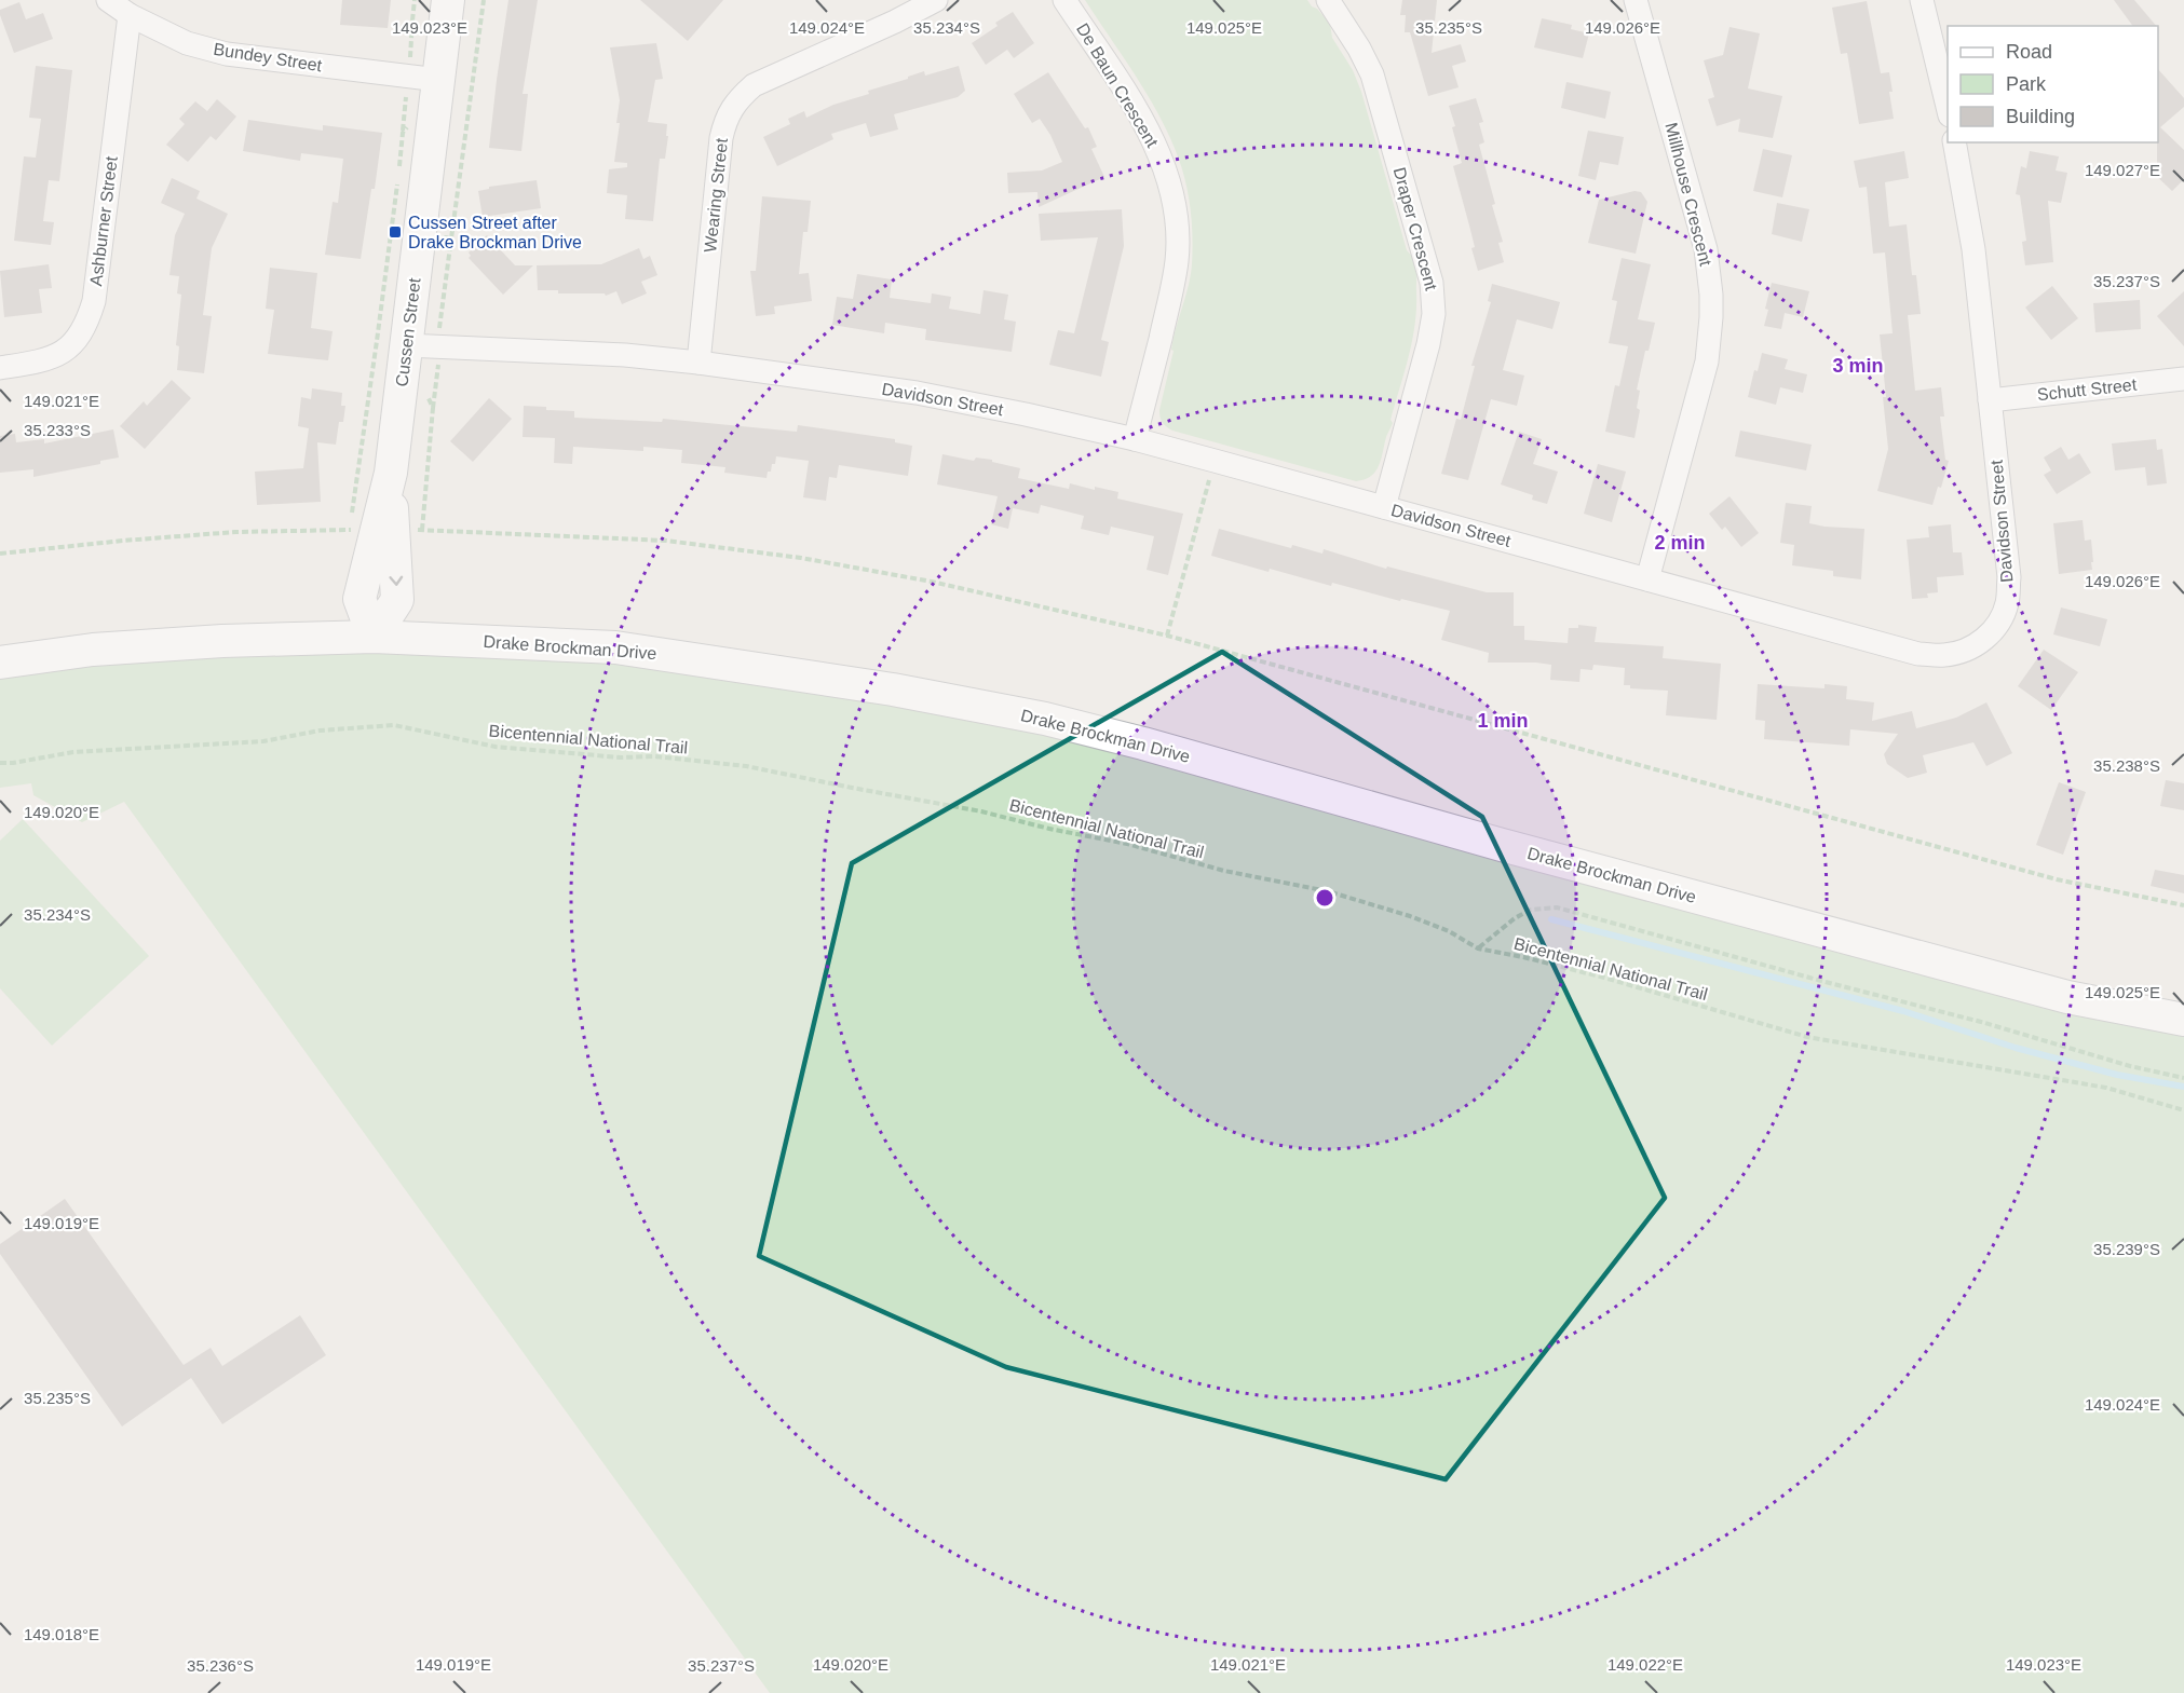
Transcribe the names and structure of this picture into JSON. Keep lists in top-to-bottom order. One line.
{"streets":{"main road":["Cussen Street","Drake Brockman Drive"],"street":["Bundey Street","De Baun Crescent","Millhouse Crescent","Wearing Street","Ashburner Street","Draper Crescent","Schutt Street","Davidson Street"],"path":["Bicentennial National Trail"]},"crossings":[["Bundey Street","Ashburner Street"],["Bundey Street","Cussen Street"],["De Baun Crescent","Davidson Street"],["Millhouse Crescent","Davidson Street"],["Wearing Street","Davidson Street"],["Draper Crescent","Davidson Street"],["Cussen Street","Davidson Street"],["Cussen Street","Drake Brockman Drive"],["Schutt Street","Davidson Street"]],"places":{"transit":["Cussen Street after Drake Brockman Drive"]},"legend":["Road","Park","Building"],"coordinates":["35.234°S","35.235°S","149.023°E","149.024°E","149.025°E","149.026°E","149.027°E","35.237°S","149.021°E","35.233°S","35.238°S","149.020°E","149.019°E","35.239°S","149.018°E","149.022°E","35.236°S"],"rings":["3 min","2 min","1 min"]}
